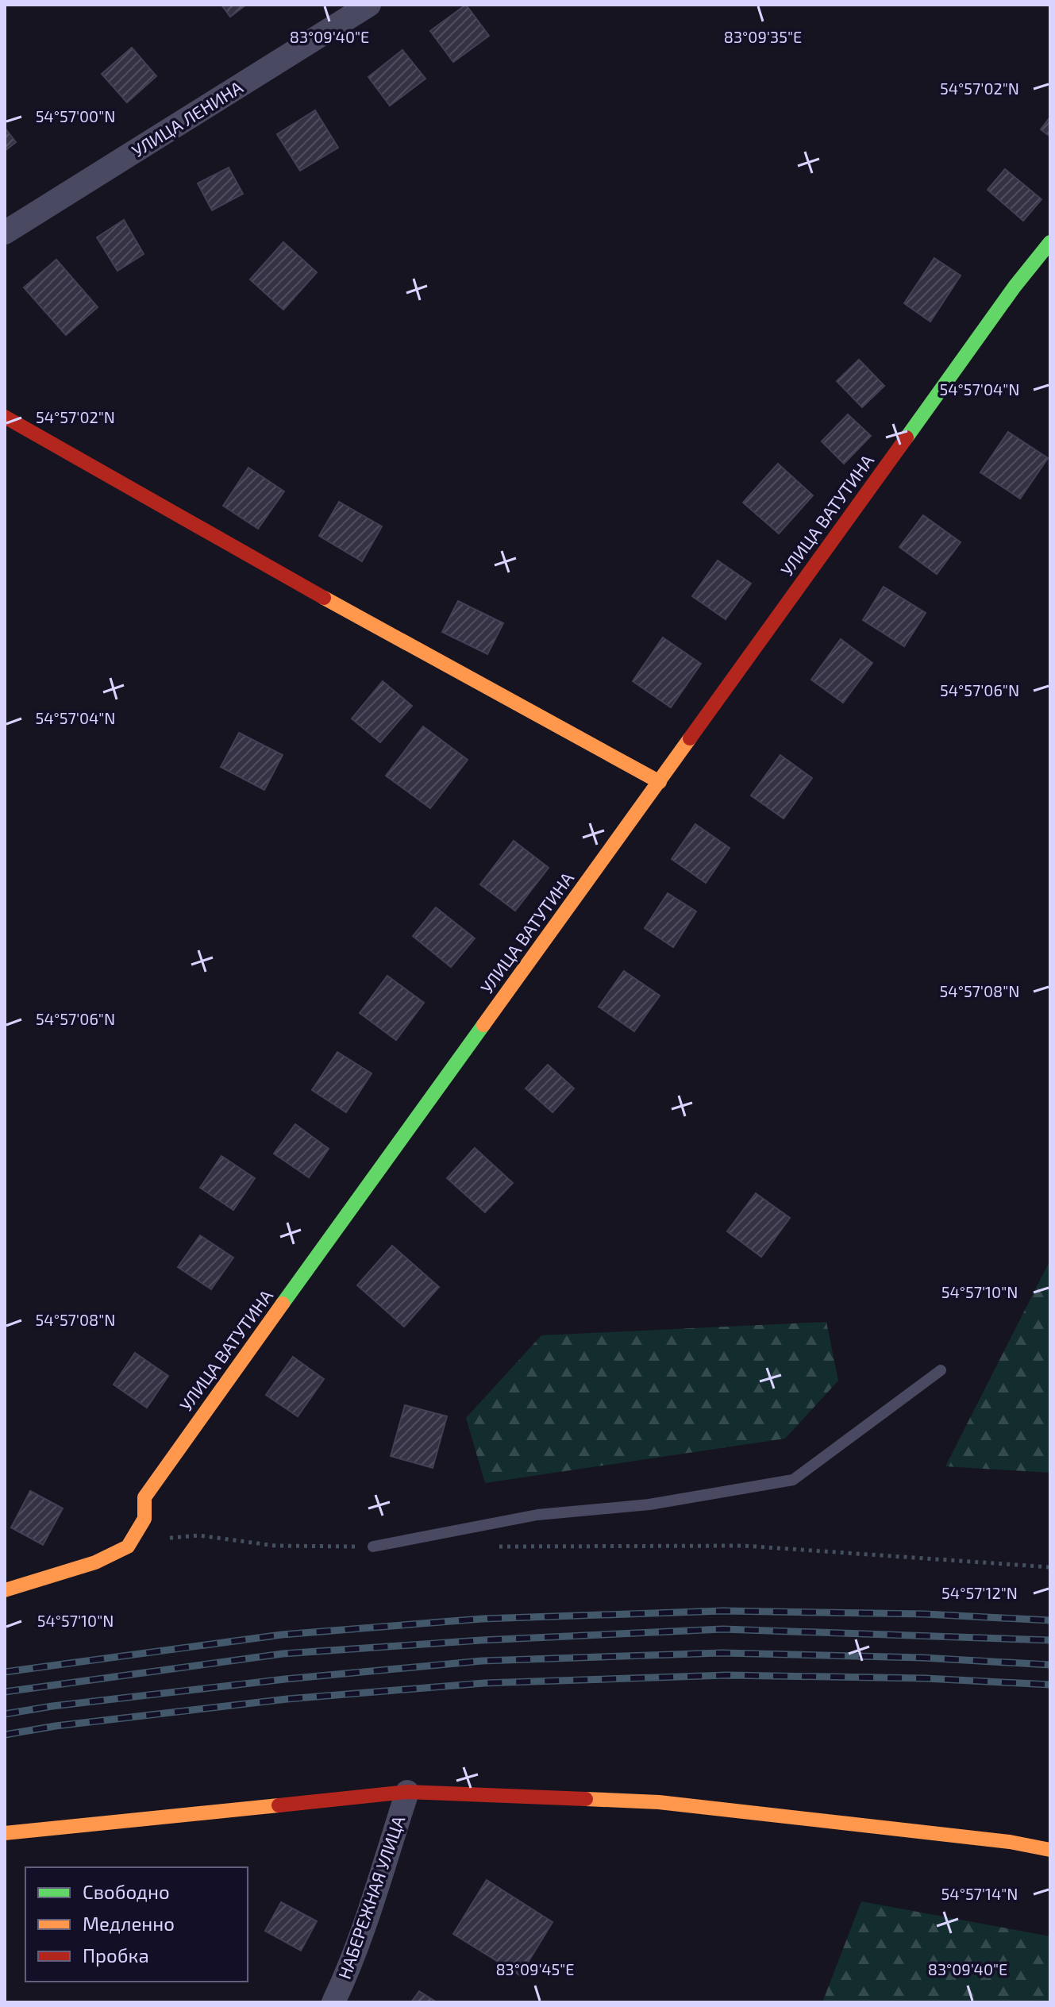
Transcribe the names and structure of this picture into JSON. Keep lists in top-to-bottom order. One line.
{"streets":{"street":["УЛИЦА ЛЕНИНА","УЛИЦА ВАТУТИНА","НАБЕРЕЖНАЯ УЛИЦА"]},"legend":["Свободно","Медленно","Пробка"],"coordinates":["83°09'40\"E","83°09'35\"E","54°57'02\"N","54°57'00\"N","54°57'04\"N","54°57'06\"N","54°57'08\"N","54°57'10\"N","54°57'12\"N","54°57'14\"N","83°09'45\"E"]}
